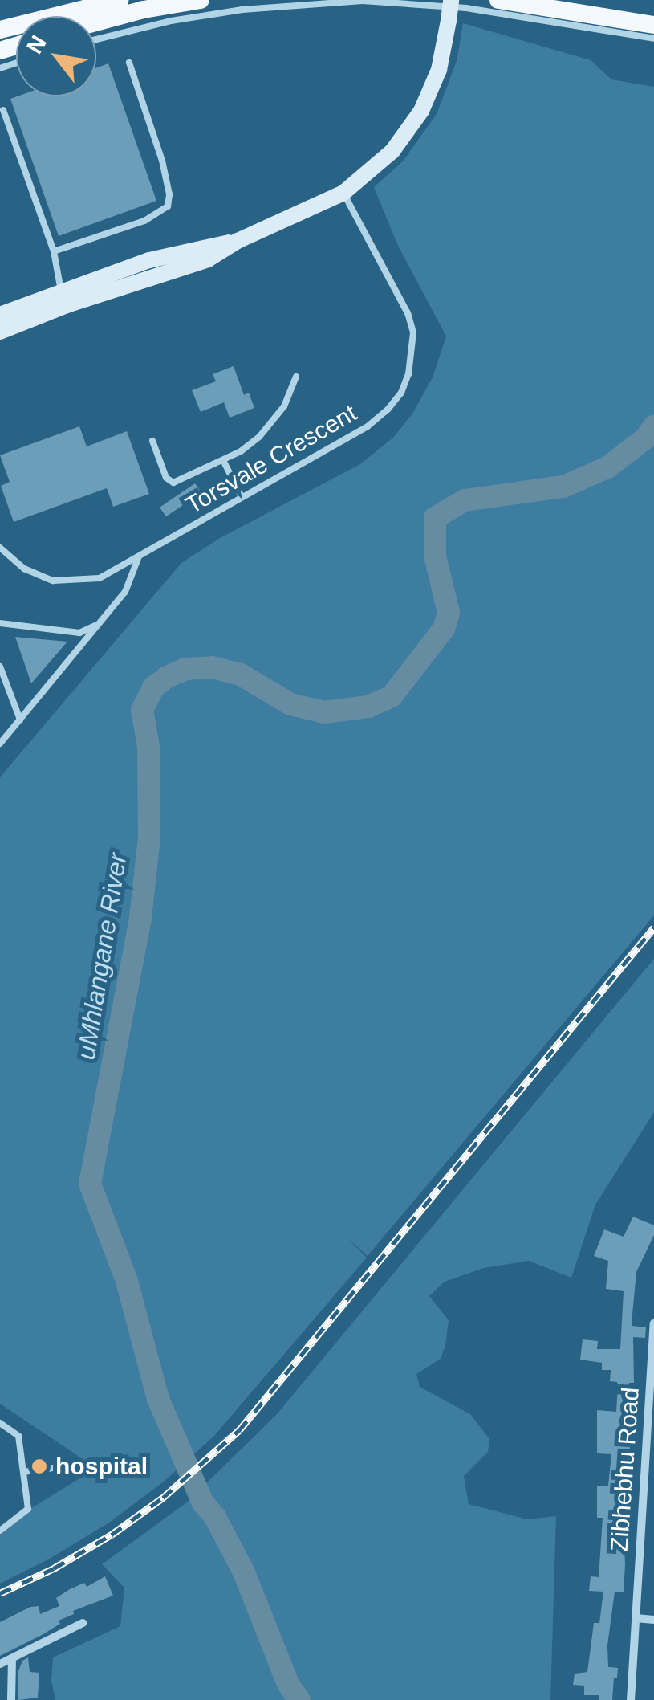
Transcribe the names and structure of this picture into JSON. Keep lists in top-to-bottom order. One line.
{"streets":{"street":["Zibhebhu Road"],"lane":["Torsvale Crescent"]},"water":["uMhlangane River"],"places":["hospital"],"north":"top left"}
